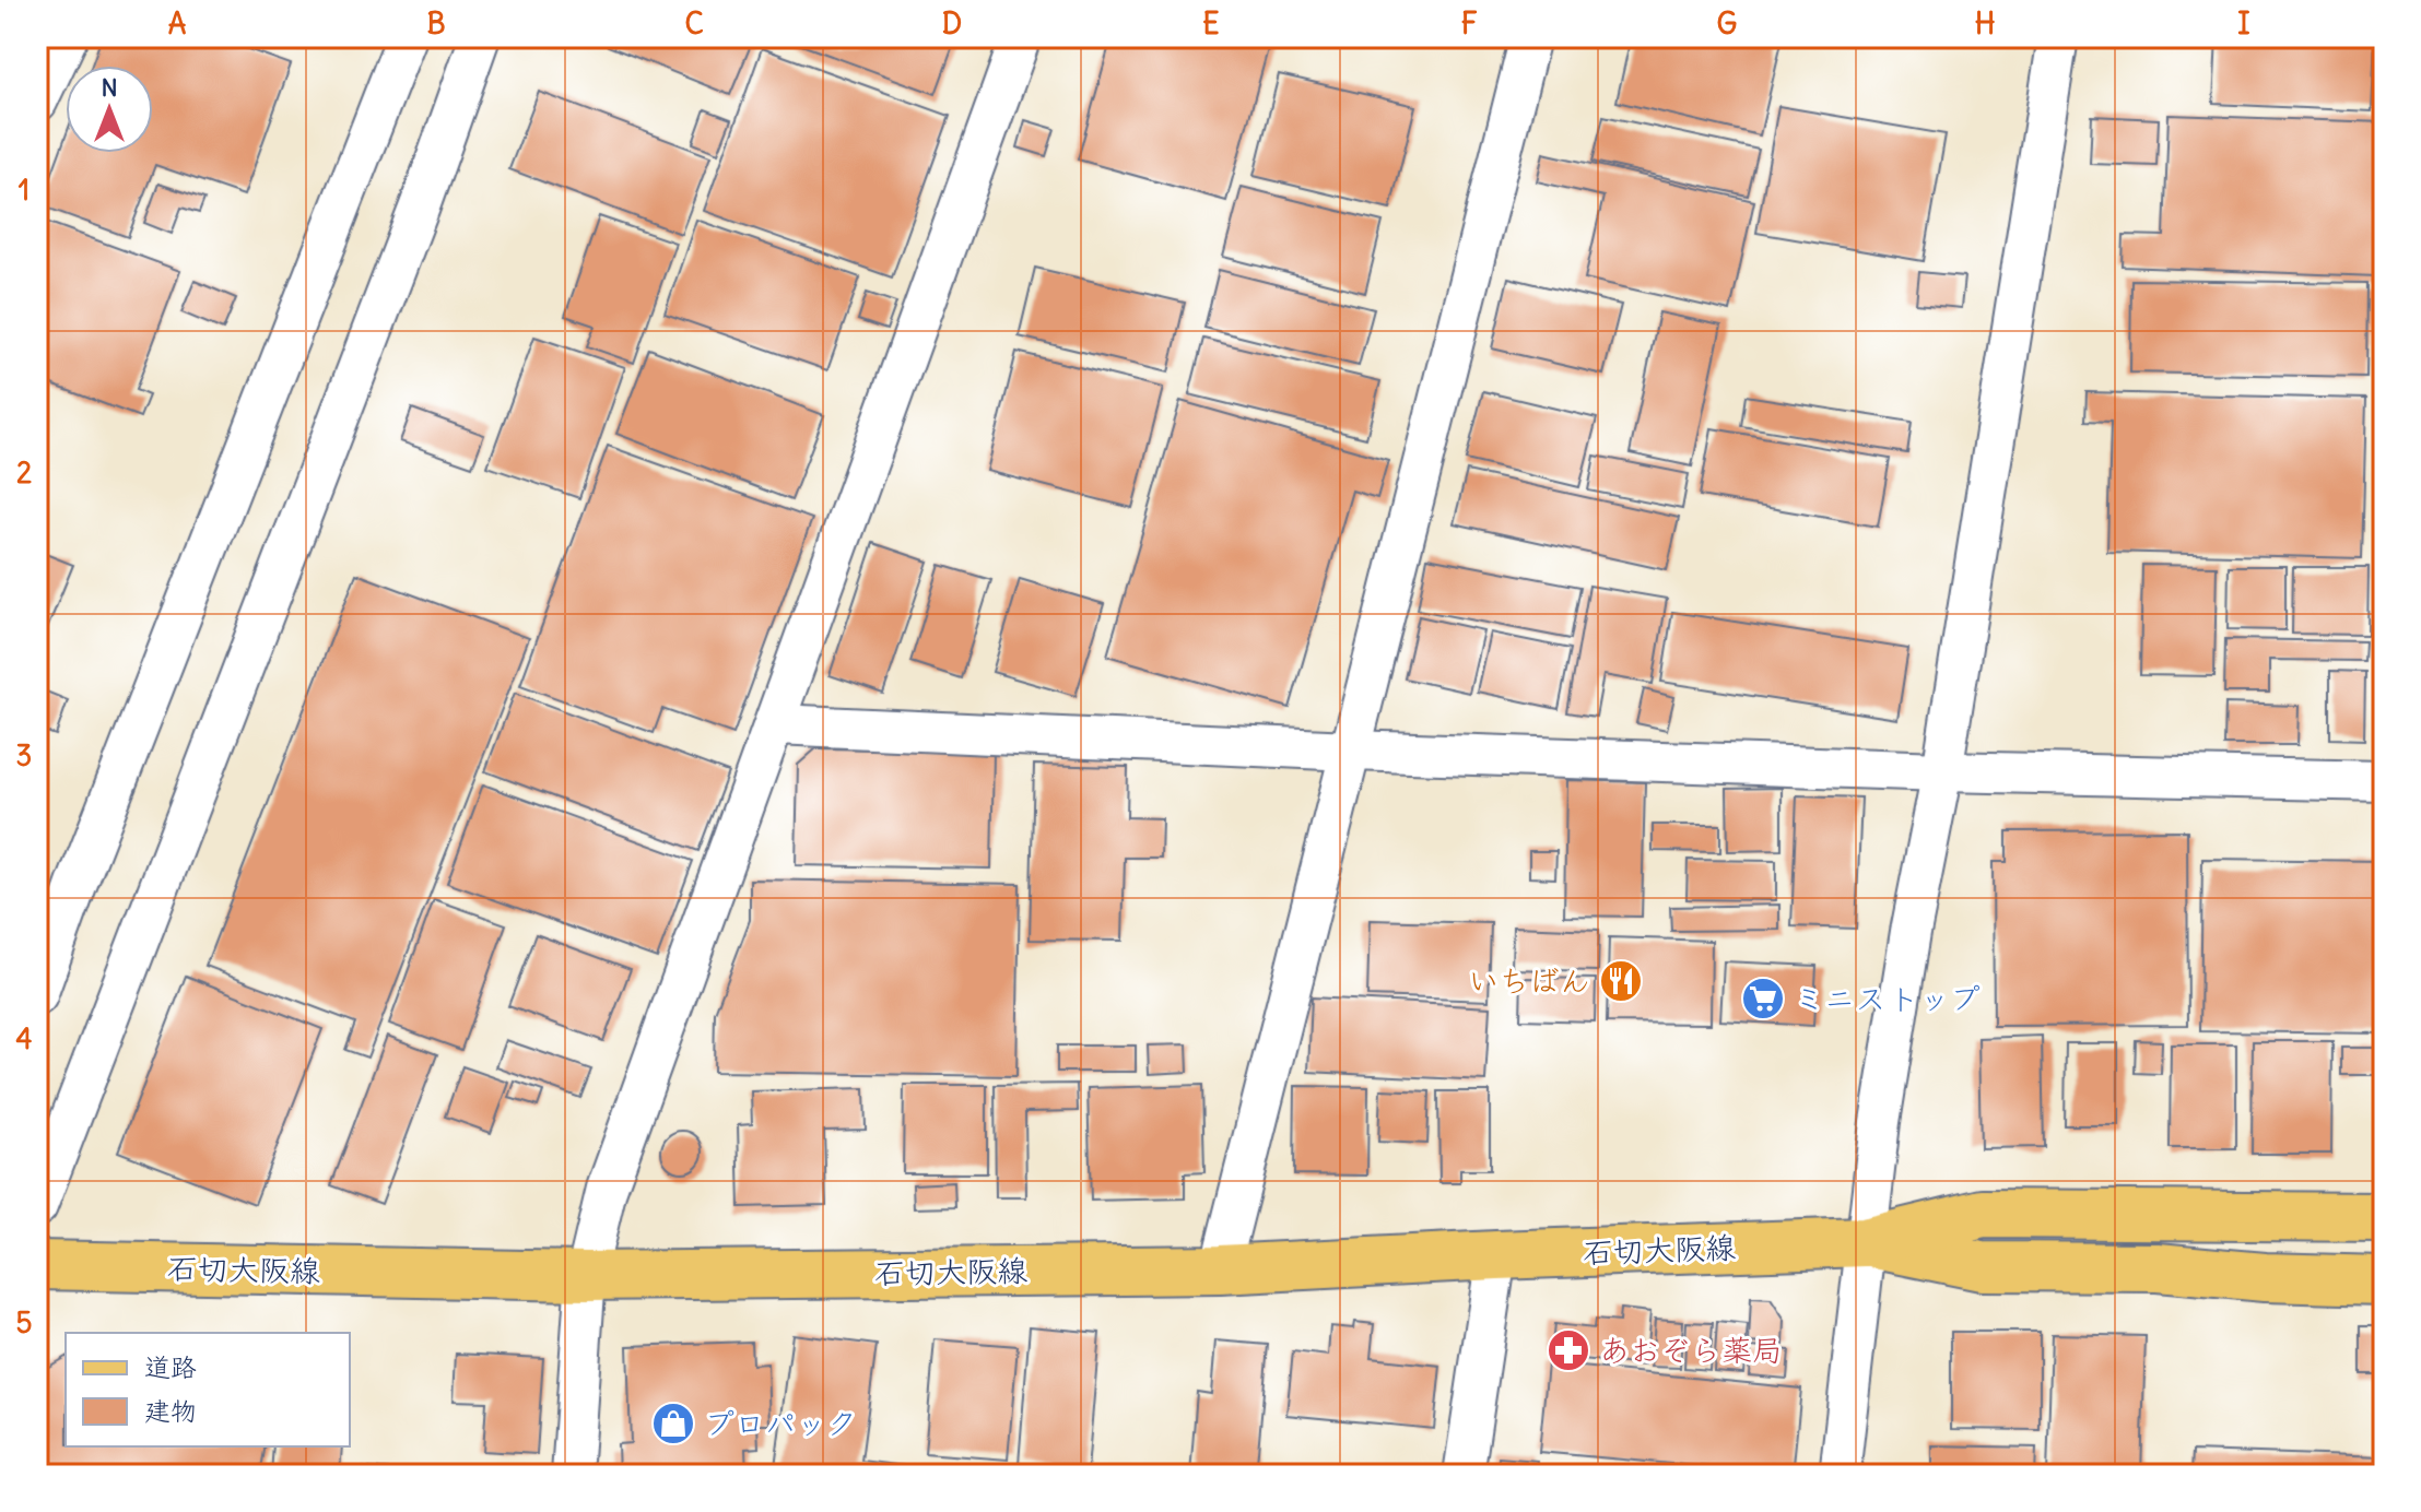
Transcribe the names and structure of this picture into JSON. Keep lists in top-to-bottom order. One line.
{"streets":{"main road":["石切大阪線"]},"places":{"restaurant":["いちばん"],"supermarket":["ミニストップ"],"pharmacy":["あおぞら薬局"],"shop":["プロパック"]},"legend":["道路","建物"],"north":"top","grid":{"columns":["A","B","C","D","E","F","G","H","I"],"rows":["1","2","3","4","5"]}}
